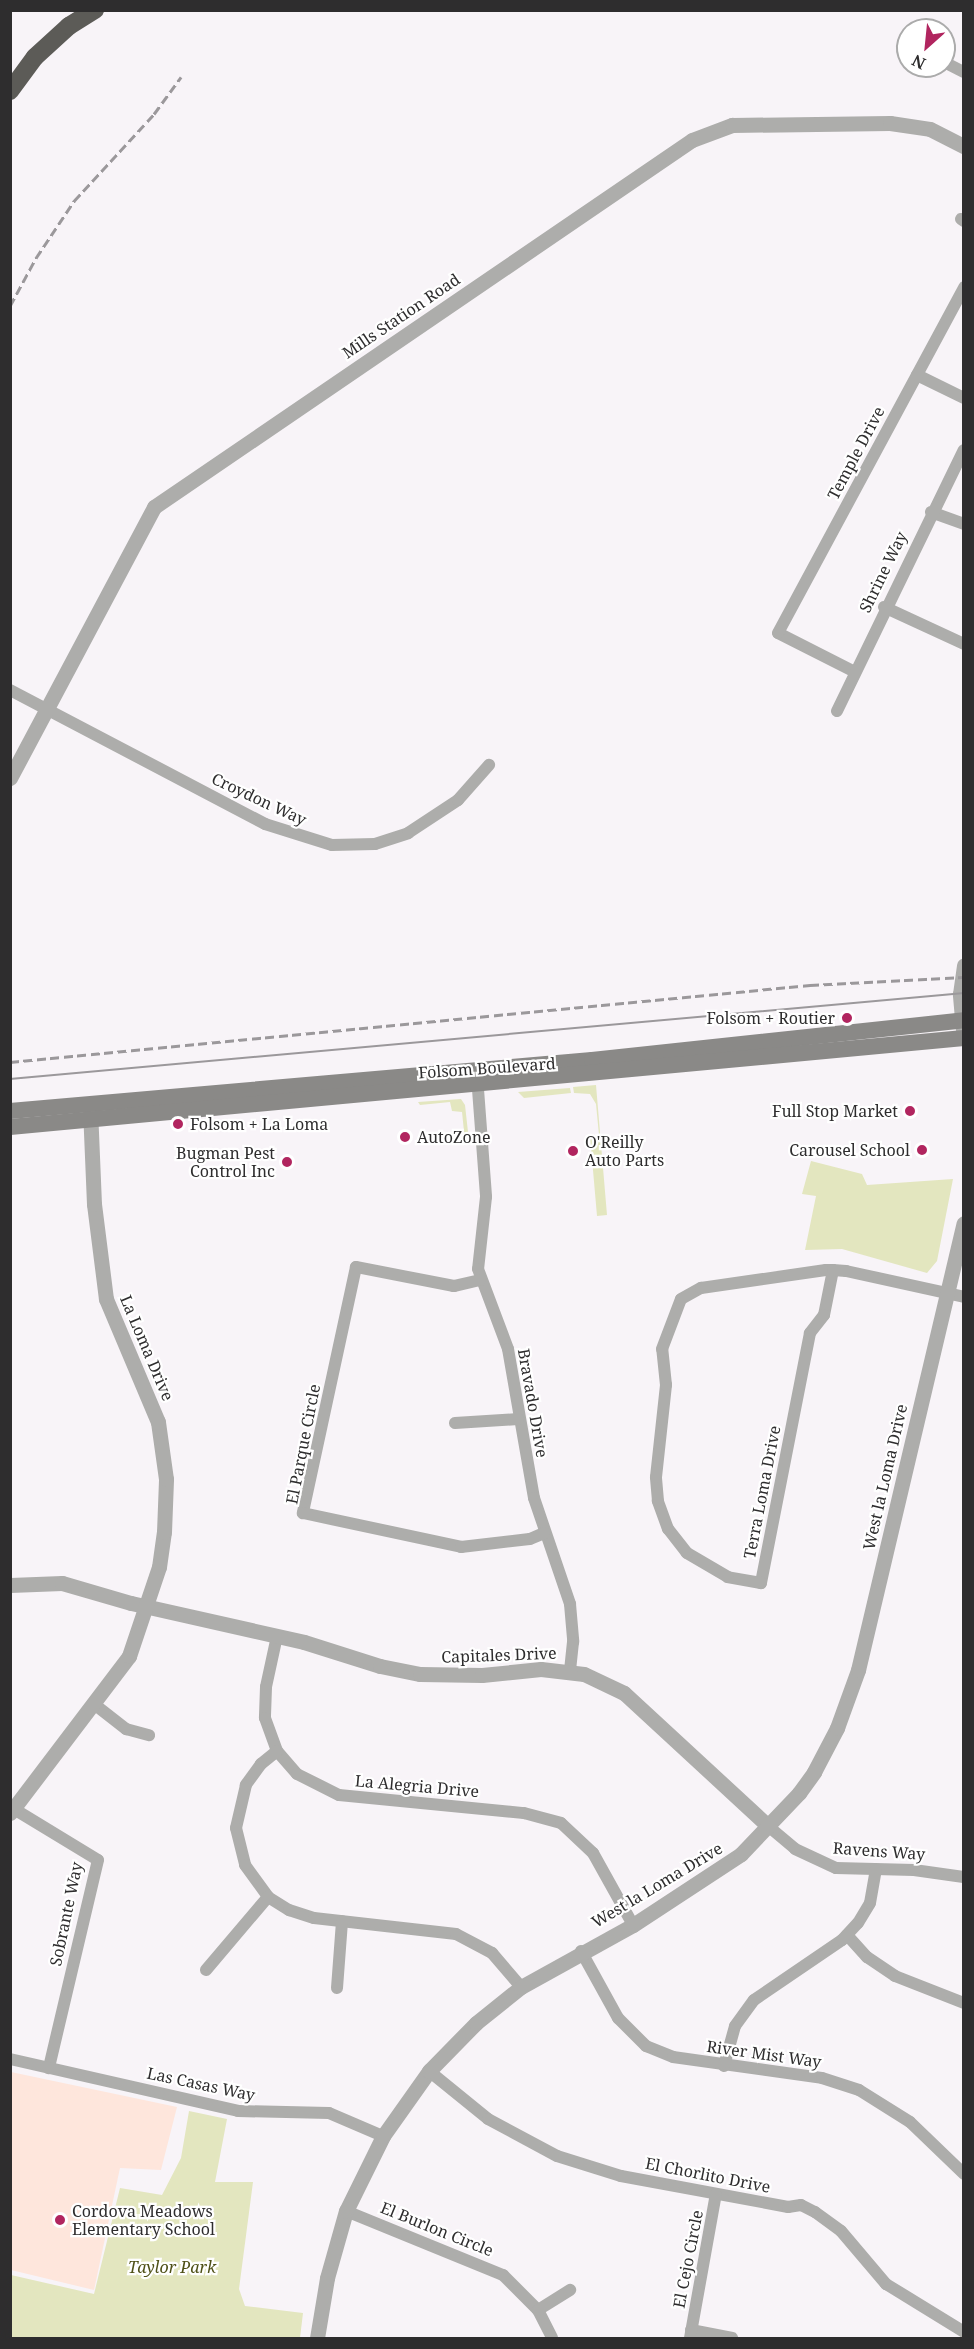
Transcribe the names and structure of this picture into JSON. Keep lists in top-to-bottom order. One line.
{"streets":{"main road":["Folsom Boulevard"],"street":["Mills Station Road","Temple Drive","Shrine Way","Croydon Way","La Loma Drive","Bravado Drive","El Parque Circle","West la Loma Drive","Terra Loma Drive","Capitales Drive","La Alegria Drive","Ravens Way","Sobrante Way","River Mist Way","Las Casas Way","El Chorlito Drive","El Burlon Circle","El Cejo Circle"]},"crossings":[["Mills Station Road","Croydon Way"],["Temple Drive","Shrine Way"],["Folsom Boulevard","La Loma Drive"],["Folsom Boulevard","Bravado Drive"],["La Loma Drive","Capitales Drive"],["La Loma Drive","Sobrante Way"],["Bravado Drive","El Parque Circle"],["Bravado Drive","Capitales Drive"],["West la Loma Drive","Terra Loma Drive"],["West la Loma Drive","Capitales Drive"],["West la Loma Drive","La Alegria Drive"],["West la Loma Drive","Ravens Way"],["West la Loma Drive","River Mist Way"],["West la Loma Drive","Las Casas Way"],["West la Loma Drive","El Chorlito Drive"],["West la Loma Drive","El Burlon Circle"],["Capitales Drive","La Alegria Drive"],["Capitales Drive","Ravens Way"],["Sobrante Way","Las Casas Way"],["El Chorlito Drive","El Cejo Circle"]],"parks":["Taylor Park"],"places":["Folsom + Routier","Full Stop Market","Folsom + La Loma","AutoZone","Carousel School","O'Reilly Auto Parts","Bugman Pest Control Inc","Cordova Meadows Elementary School"],"north":"bottom left"}
